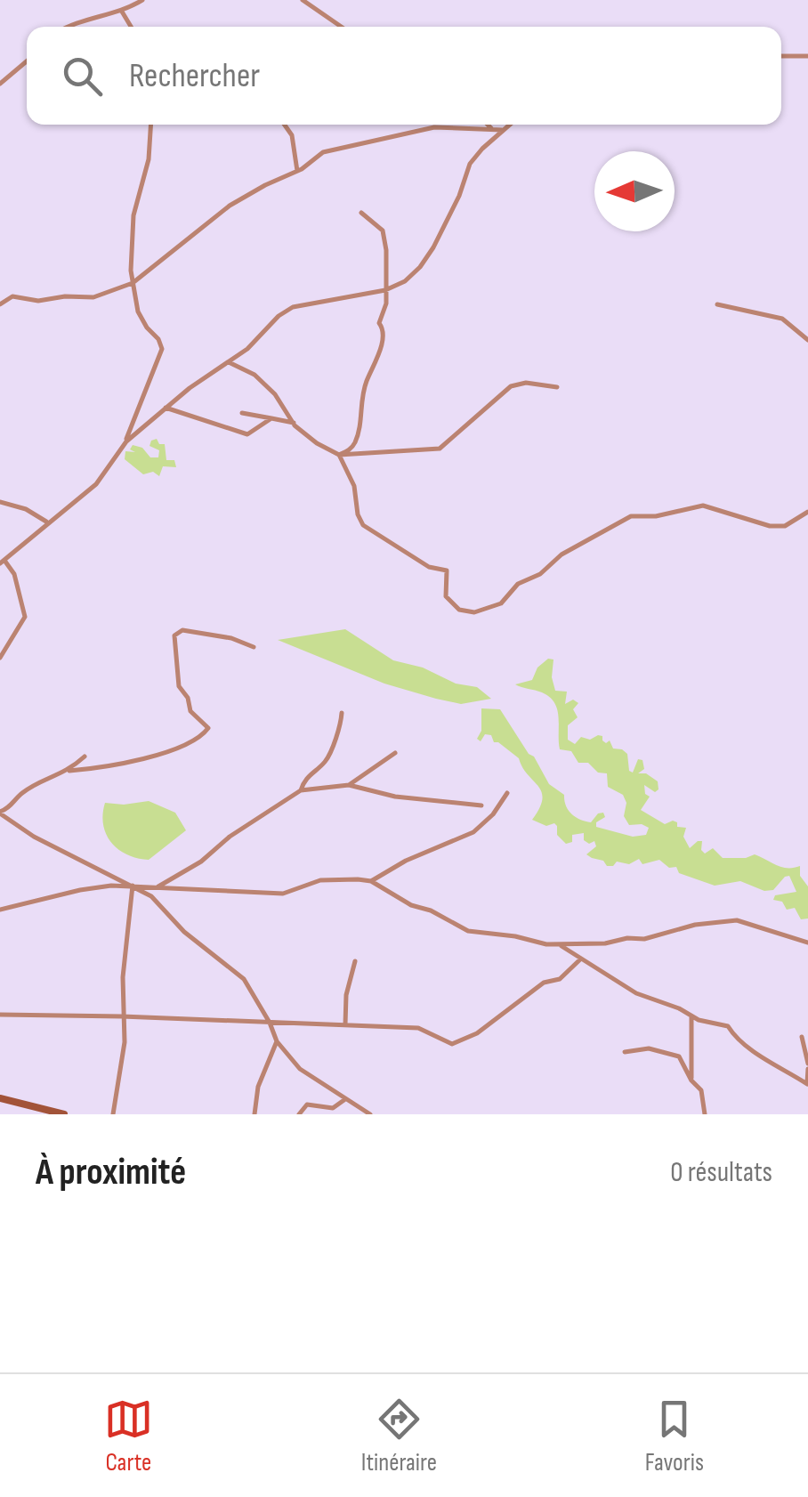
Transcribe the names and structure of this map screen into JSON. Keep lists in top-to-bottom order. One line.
{"north":"left","page":{"search":"Rechercher","heading":["À proximité","0 résultats"],"nav":["Carte","Itinéraire","Favoris"]}}
